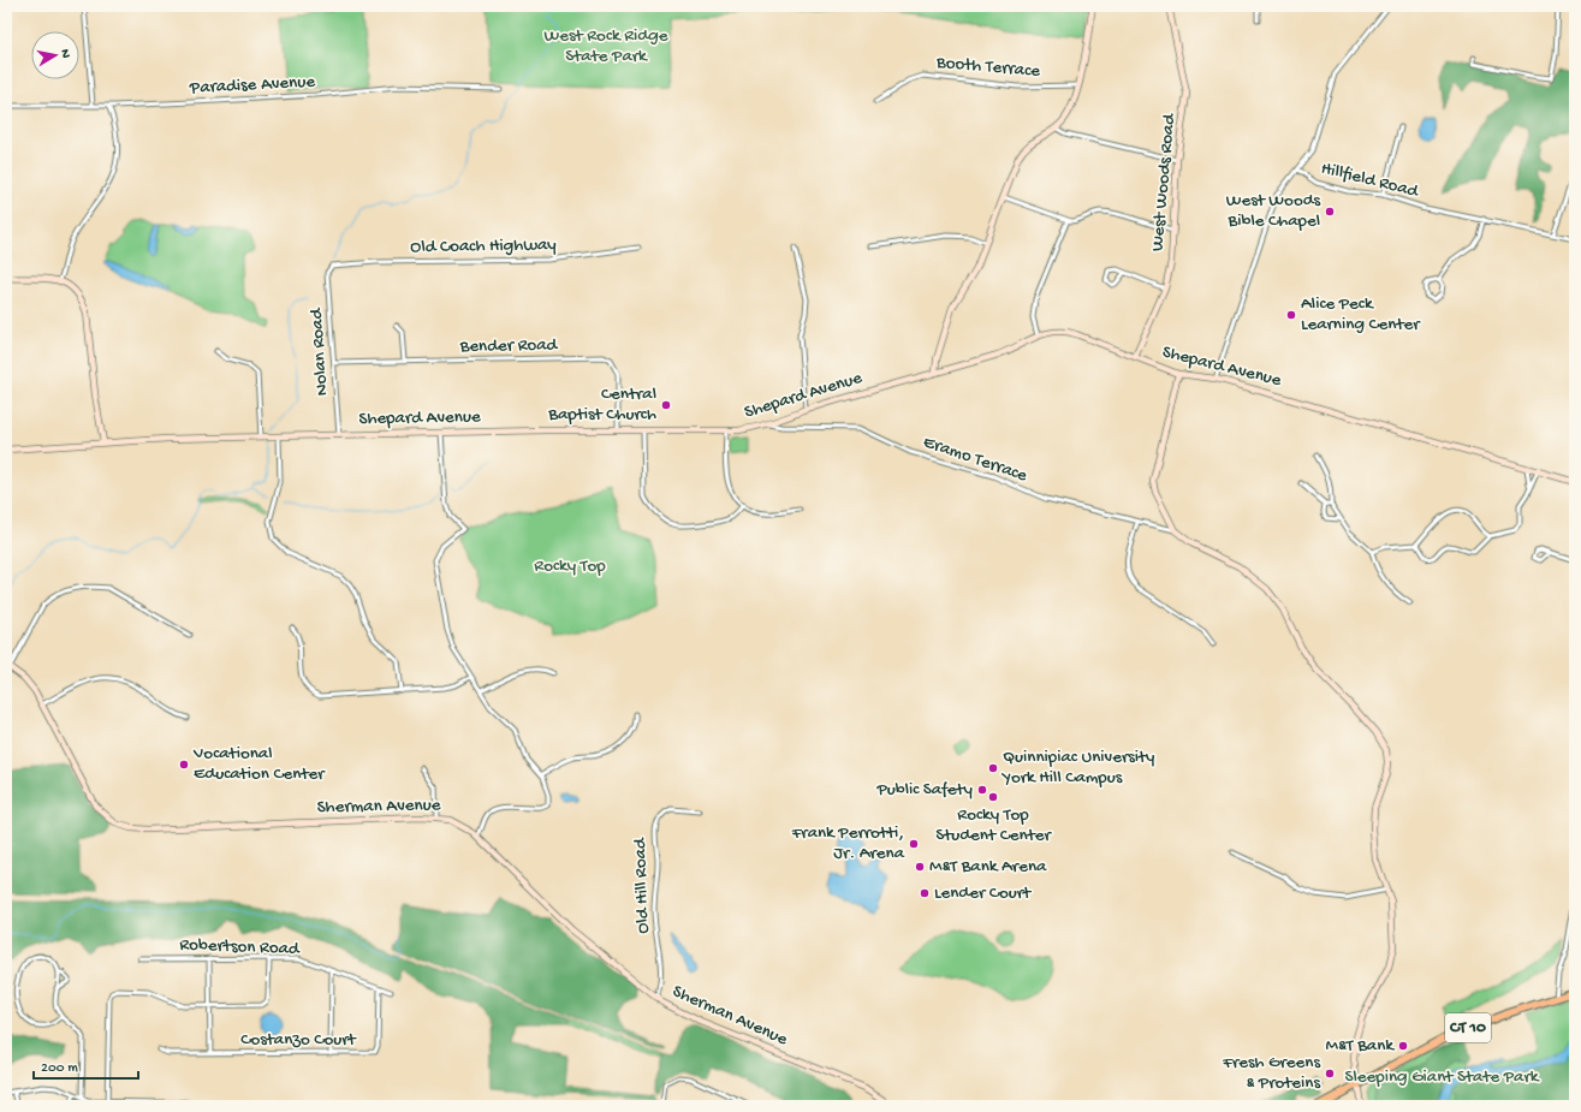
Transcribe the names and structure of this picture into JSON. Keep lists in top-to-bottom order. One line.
{"streets":{"highway":["CT 10"],"main road":["West Woods Road","Shepard Avenue","Sherman Avenue"],"street":["Booth Terrace","Paradise Avenue","Hillfield Road","Old Coach Highway","Bender Road","Nolan Road","Eramo Terrace","Old Hill Road","Robertson Road","Costanzo Court"]},"crossings":[["Hillfield Road","Shepard Avenue"],["West Woods Road","Shepard Avenue"],["Old Coach Highway","Nolan Road"],["Bender Road","Nolan Road"],["Bender Road","Shepard Avenue"],["Nolan Road","Shepard Avenue"],["Shepard Avenue","Eramo Terrace"],["Sherman Avenue","Old Hill Road"],["Robertson Road","Costanzo Court"]],"parks":["West Rock Ridge State Park","Rocky Top","Sleeping Giant State Park"],"places":["West Woods Bible Chapel","Alice Peck Learning Center","Central Baptist Church","Vocational Education Center","Quinnipiac University York Hill Campus","Public Safety","Rocky Top Student Center","Frank Perrotti, Jr. Arena","M&T Bank Arena","Lender Court","M&T Bank","Fresh Greens & Proteins"],"scale_bar":"200 m","north":"right"}
